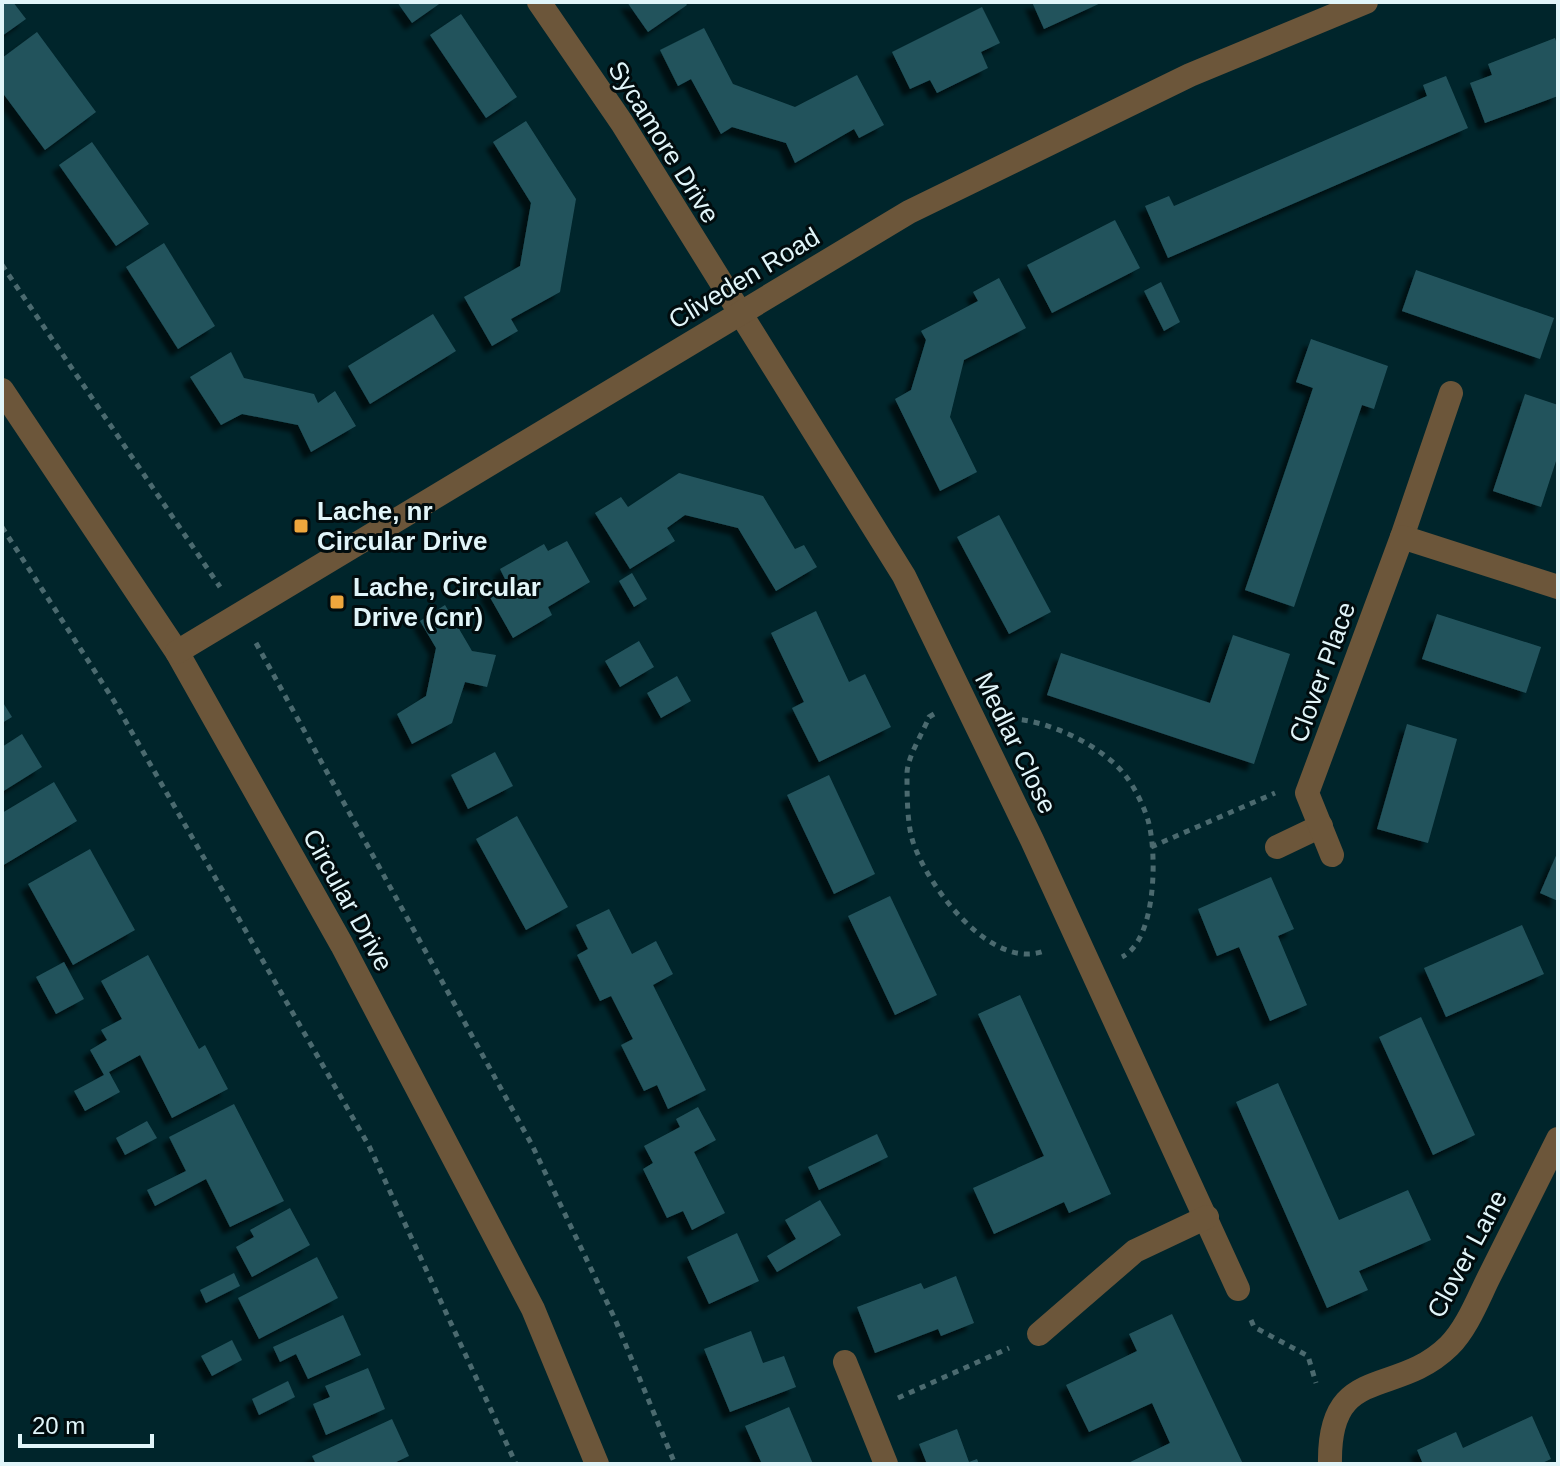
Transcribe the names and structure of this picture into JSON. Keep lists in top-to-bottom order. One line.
{"streets":{"street":["Sycamore Drive","Cliveden Road","Clover Place","Medlar Close","Circular Drive","Clover Lane"]},"crossings":[["Sycamore Drive","Cliveden Road"],["Sycamore Drive","Medlar Close"],["Cliveden Road","Medlar Close"],["Cliveden Road","Circular Drive"]],"places":{"transit":["Lache, nr Circular Drive","Lache, Circular Drive (cnr)"]},"scale_bar":"20 m"}
